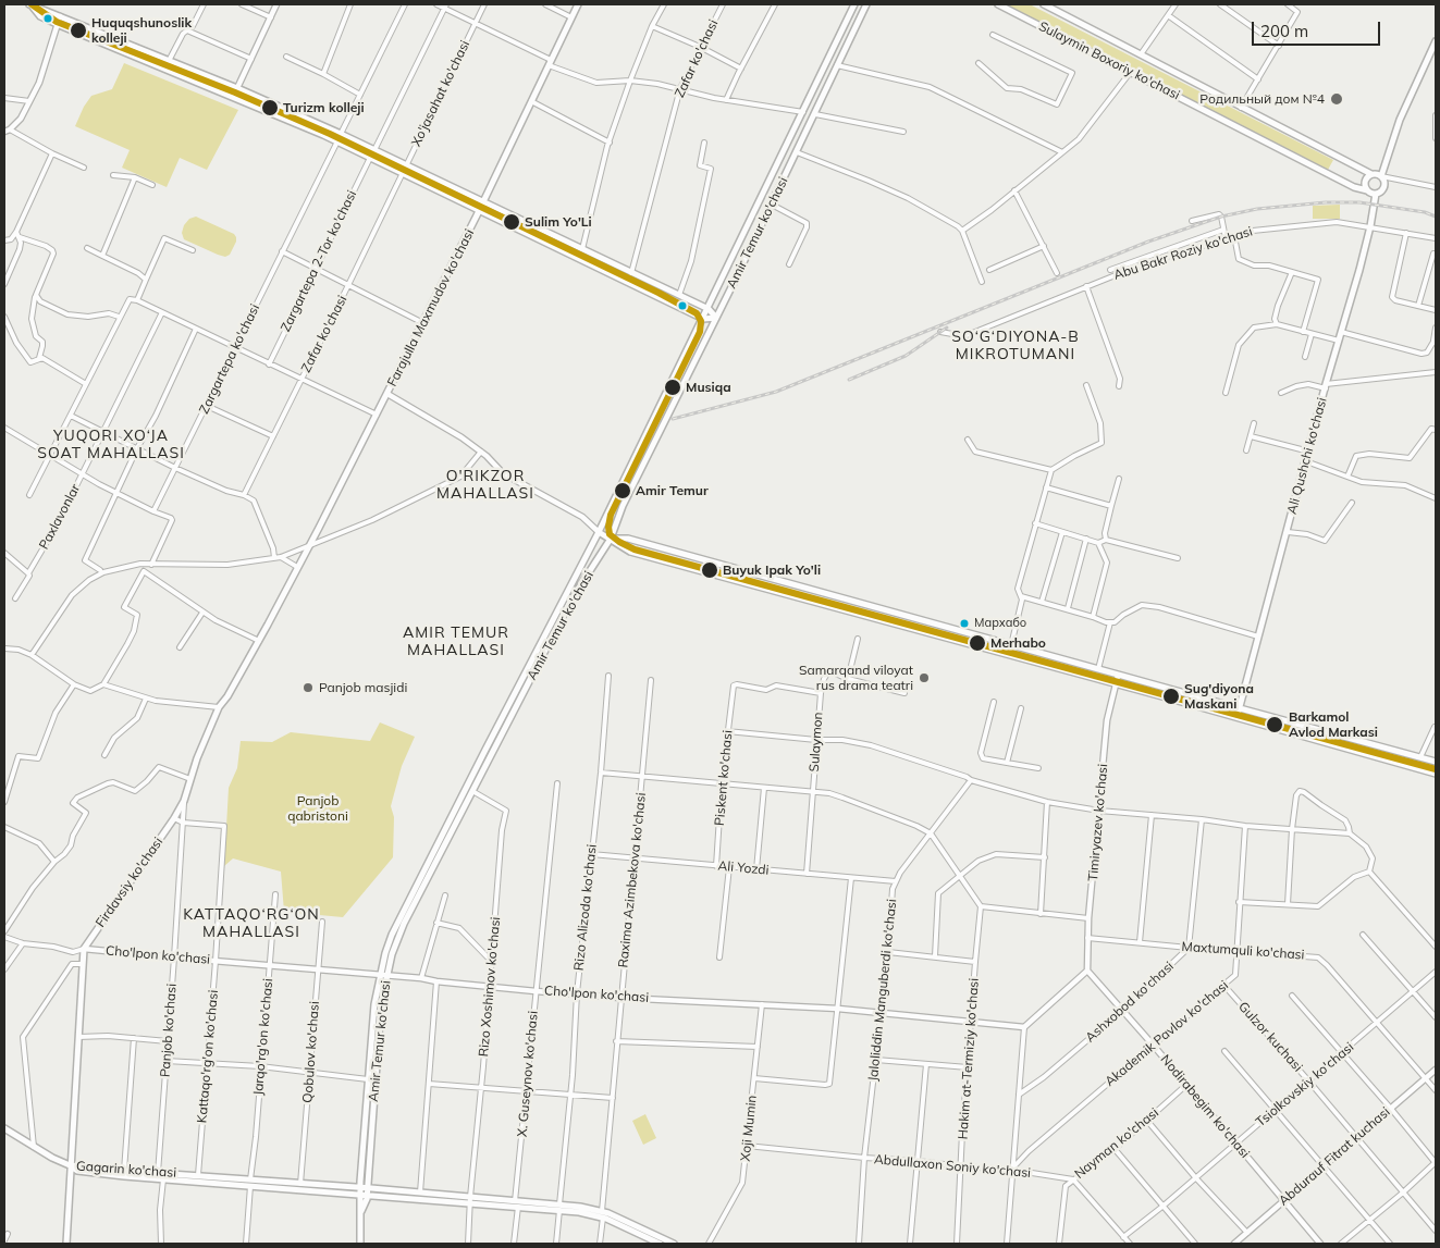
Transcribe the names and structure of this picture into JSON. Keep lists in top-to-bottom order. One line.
{"streets":{"main road":["Sulaymin Boxoriy ko'chasi","Amir Temur ko'chasi","Farajulla Maxmudov ko'chasi","Ali Qushchi ko'chasi","Firdavsiy ko'chasi","Gagarin ko'chasi"],"street":["Zafar ko'chasi","Xo'jasahat ko'chasi","Abu Bakr Roziy ko'chasi","Zargartepa 2-Tor ko'chasi","Zargartepa ko'chasi","Paxlavonlar","Sulaymon","Piskent ko'chasi","Timiryazev ko'chasi","Ali Yozdi","Raxima Azimbekova ko'chasi","Rizo Alizoda ko'chasi","Maxtumquli ko'chasi","Cho'lpon ko'chasi","Rizo Xoshimov ko'chasi","Jaloliddin Manguberdi ko'chasi","Ashxobod ko'chasi","Panjob ko'chasi","Akademik Pavlov ko'chasi","Jarqo'rg'on ko'chasi","Gulzor kuchasi","Qobulov ko'chasi","Kattaqo'rg'on ko'chasi","Hakim at-Termiziy ko'chasi","X. Guseynov ko'chasi","Tsiolkovskiy ko'chasi","Nodirabegim ko'chasi","Xoji Mumin","Nayman ko'chasi","Abdurauf Fitrat kuchasi","Abdullaxon Soniy ko'chasi"]},"crossings":[["Zafar ko'chasi","Xo'jasahat ko'chasi"],["Sulaymin Boxoriy ko'chasi","Ali Qushchi ko'chasi"],["Amir Temur ko'chasi","Cho'lpon ko'chasi"],["Amir Temur ko'chasi","Rizo Xoshimov ko'chasi"],["Amir Temur ko'chasi","Gagarin ko'chasi"],["Abu Bakr Roziy ko'chasi","Ali Qushchi ko'chasi"],["Farajulla Maxmudov ko'chasi","Firdavsiy ko'chasi"],["Sulaymon","Piskent ko'chasi"],["Sulaymon","Ali Yozdi"],["Piskent ko'chasi","Ali Yozdi"],["Timiryazev ko'chasi","Maxtumquli ko'chasi"],["Timiryazev ko'chasi","Nodirabegim ko'chasi"],["Ali Yozdi","Raxima Azimbekova ko'chasi"],["Ali Yozdi","Rizo Alizoda ko'chasi"],["Ali Yozdi","Jaloliddin Manguberdi ko'chasi"],["Raxima Azimbekova ko'chasi","Cho'lpon ko'chasi"],["Raxima Azimbekova ko'chasi","Gagarin ko'chasi"],["Firdavsiy ko'chasi","Cho'lpon ko'chasi"],["Firdavsiy ko'chasi","Panjob ko'chasi"],["Firdavsiy ko'chasi","Kattaqo'rg'on ko'chasi"],["Rizo Alizoda ko'chasi","Cho'lpon ko'chasi"],["Rizo Alizoda ko'chasi","Gagarin ko'chasi"],["Maxtumquli ko'chasi","Ashxobod ko'chasi"],["Maxtumquli ko'chasi","Akademik Pavlov ko'chasi"],["Maxtumquli ko'chasi","Tsiolkovskiy ko'chasi"],["Maxtumquli ko'chasi","Abdurauf Fitrat kuchasi"],["Cho'lpon ko'chasi","Rizo Xoshimov ko'chasi"],["Cho'lpon ko'chasi","Jaloliddin Manguberdi ko'chasi"],["Cho'lpon ko'chasi","Panjob ko'chasi"],["Cho'lpon ko'chasi","Jarqo'rg'on ko'chasi"],["Cho'lpon ko'chasi","Qobulov ko'chasi"],["Cho'lpon ko'chasi","Kattaqo'rg'on ko'chasi"],["Cho'lpon ko'chasi","Hakim at-Termiziy ko'chasi"],["Cho'lpon ko'chasi","X. Guseynov ko'chasi"],["Cho'lpon ko'chasi","Xoji Mumin"],["Rizo Xoshimov ko'chasi","Gagarin ko'chasi"],["Jaloliddin Manguberdi ko'chasi","Abdullaxon Soniy ko'chasi"],["Ashxobod ko'chasi","Nodirabegim ko'chasi"],["Panjob ko'chasi","Kattaqo'rg'on ko'chasi"],["Panjob ko'chasi","Gagarin ko'chasi"],["Akademik Pavlov ko'chasi","Gulzor kuchasi"],["Akademik Pavlov ko'chasi","Nodirabegim ko'chasi"],["Akademik Pavlov ko'chasi","Abdullaxon Soniy ko'chasi"],["Jarqo'rg'on ko'chasi","Gagarin ko'chasi"],["Gulzor kuchasi","Tsiolkovskiy ko'chasi"],["Gulzor kuchasi","Abdurauf Fitrat kuchasi"],["Qobulov ko'chasi","Gagarin ko'chasi"],["Kattaqo'rg'on ko'chasi","Gagarin ko'chasi"],["Hakim at-Termiziy ko'chasi","Abdullaxon Soniy ko'chasi"],["X. Guseynov ko'chasi","Gagarin ko'chasi"],["Tsiolkovskiy ko'chasi","Nodirabegim ko'chasi"],["Nodirabegim ko'chasi","Nayman ko'chasi"],["Nodirabegim ko'chasi","Abdurauf Fitrat kuchasi"],["Xoji Mumin","Abdullaxon Soniy ko'chasi"],["Nayman ko'chasi","Abdullaxon Soniy ko'chasi"]],"districts":["SO‘G‘DIYONA-B MIKROTUMANI","YUQORI XO‘JA SOAT MAHALLASI","O'RIKZOR MAHALLASI","AMIR TEMUR MAHALLASI","KATTAQO‘RG‘ON MAHALLASI"],"parks":["Panjob qabristoni"],"places":["Huquqshunoslik kolleji","Родильный дом №4","Turizm kolleji","Sulim Yo'Li","Musiqa","Amir Temur","Buyuk Ipak Yo'li","Мархабо","Merhabo","Samarqand viloyat rus drama teatri","Panjob masjidi","Sug'diyona Maskani","Barkamol Avlod Markasi"],"scale_bar":"200 m"}
